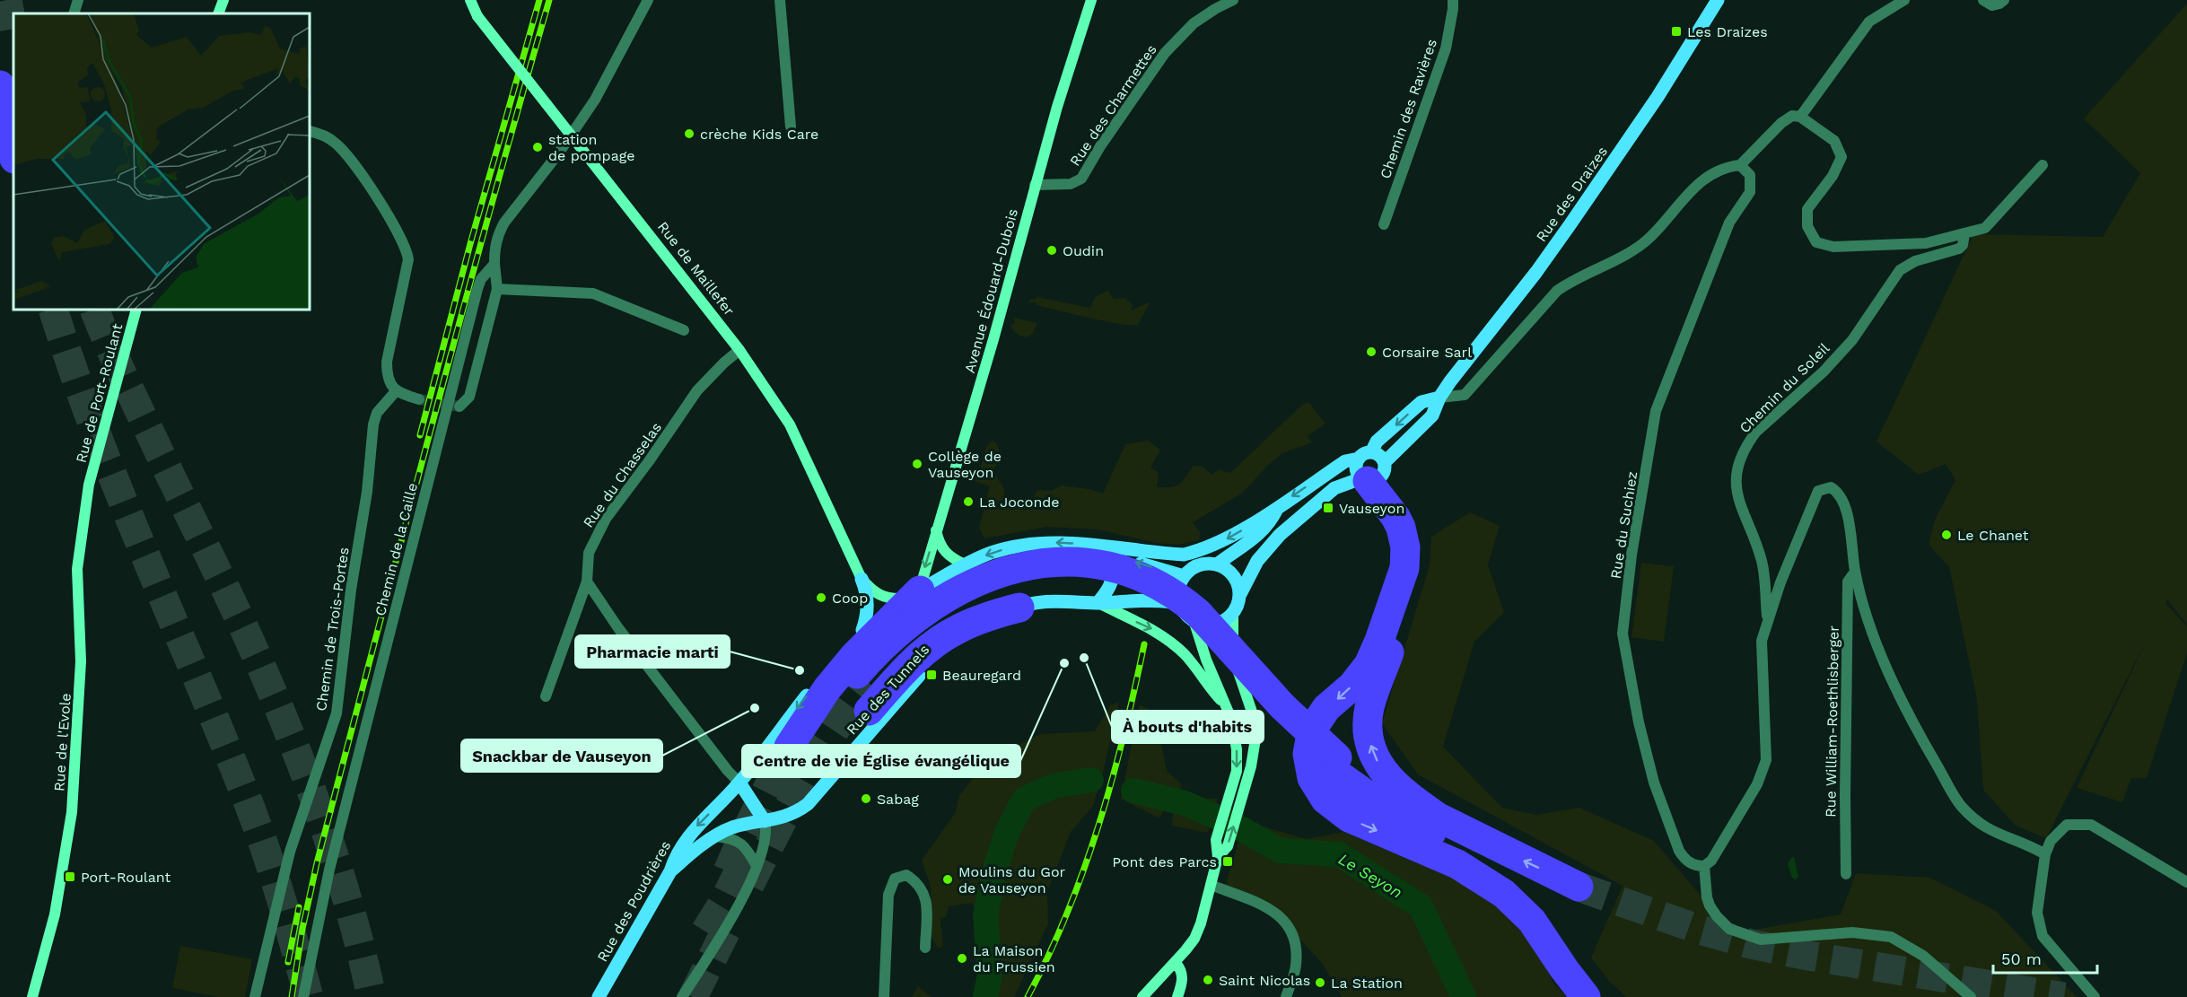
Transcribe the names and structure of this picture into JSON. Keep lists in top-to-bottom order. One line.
{"streets":{"main road":["Rue des Draizes","Rue des Tunnels","Rue des Poudrières"],"street":["Rue des Charmettes","Chemin des Ravières","Rue de Maillefer","Avenue Édouard-Dubois","Chemin du Soleil","Rue de Port-Roulant","Rue du Chasselas","Rue du Suchiez","Chemin de la Caille","Chemin de Trois-Portes","Rue William-Roethlisberger","Rue de l'Evole"]},"crossings":[["Rue des Charmettes","Avenue Édouard-Dubois"],["Rue de Maillefer","Rue du Chasselas"],["Avenue Édouard-Dubois","Rue des Poudrières"],["Rue de Port-Roulant","Rue de l'Evole"],["Rue des Tunnels","Rue des Poudrières"]],"one_way":["Rue des Poudrières"],"water":["Le Seyon"],"places":{"transit":["Les Draizes","Vauseyon","Beauregard","Pont des Parcs","Port-Roulant"],"other":["crèche Kids Care","station de pompage","Oudin","Corsaire Sarl","Collège de Vauseyon","La Joconde","Le Chanet","Coop","À bouts d'habits","Centre de vie Église évangélique","Pharmacie marti","Snackbar de Vauseyon","Sabag","Moulins du Gor de Vauseyon","La Maison du Prussien","Saint Nicolas","La Station"]},"scale_bar":"50 m"}
